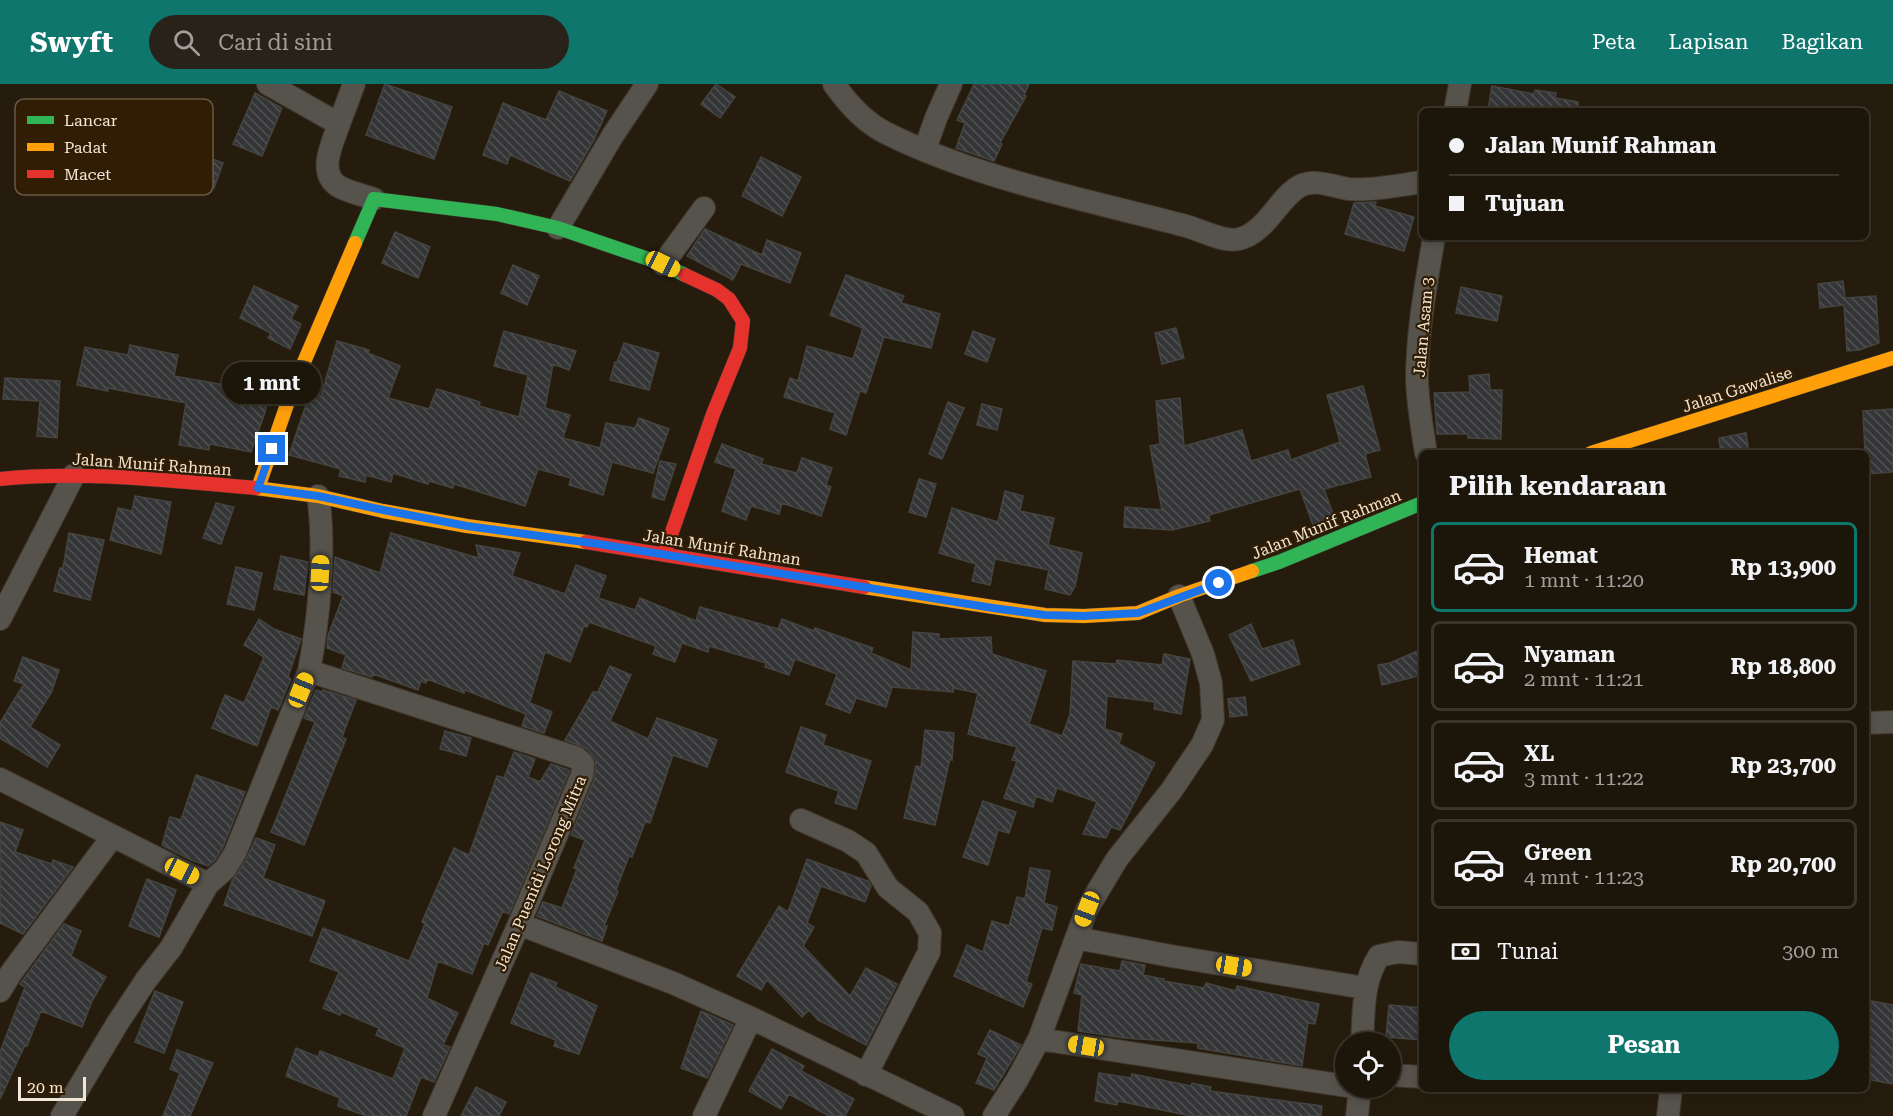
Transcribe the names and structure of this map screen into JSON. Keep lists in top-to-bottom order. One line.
{"streets":{"street":["Jalan Asam 3","Jalan Gawalise","Jalan Munif Rahman","Jalan Puenidi Lorong Mitra"]},"legend":["Lancar","Padat","Macet"],"scale_bar":"20 m","page":{"header":"Swyft","search":"Cari di sini","nav":["Peta","Lapisan","Bagikan"],"banner":["Jalan Munif Rahman","Tujuan"],"bubble":"1 mnt","heading":"Pilih kendaraan","list":[{"name":"Hemat","note":"1 mnt · 11:20","value":"Rp 13,900"},{"name":"Nyaman","note":"2 mnt · 11:21","value":"Rp 18,800"},{"name":"XL","note":"3 mnt · 11:22","value":"Rp 23,700"},{"name":"Green","note":"4 mnt · 11:23","value":"Rp 20,700"}],"pay":["Tunai","300 m"],"buttons":"Pesan","scale":"20 m"}}
